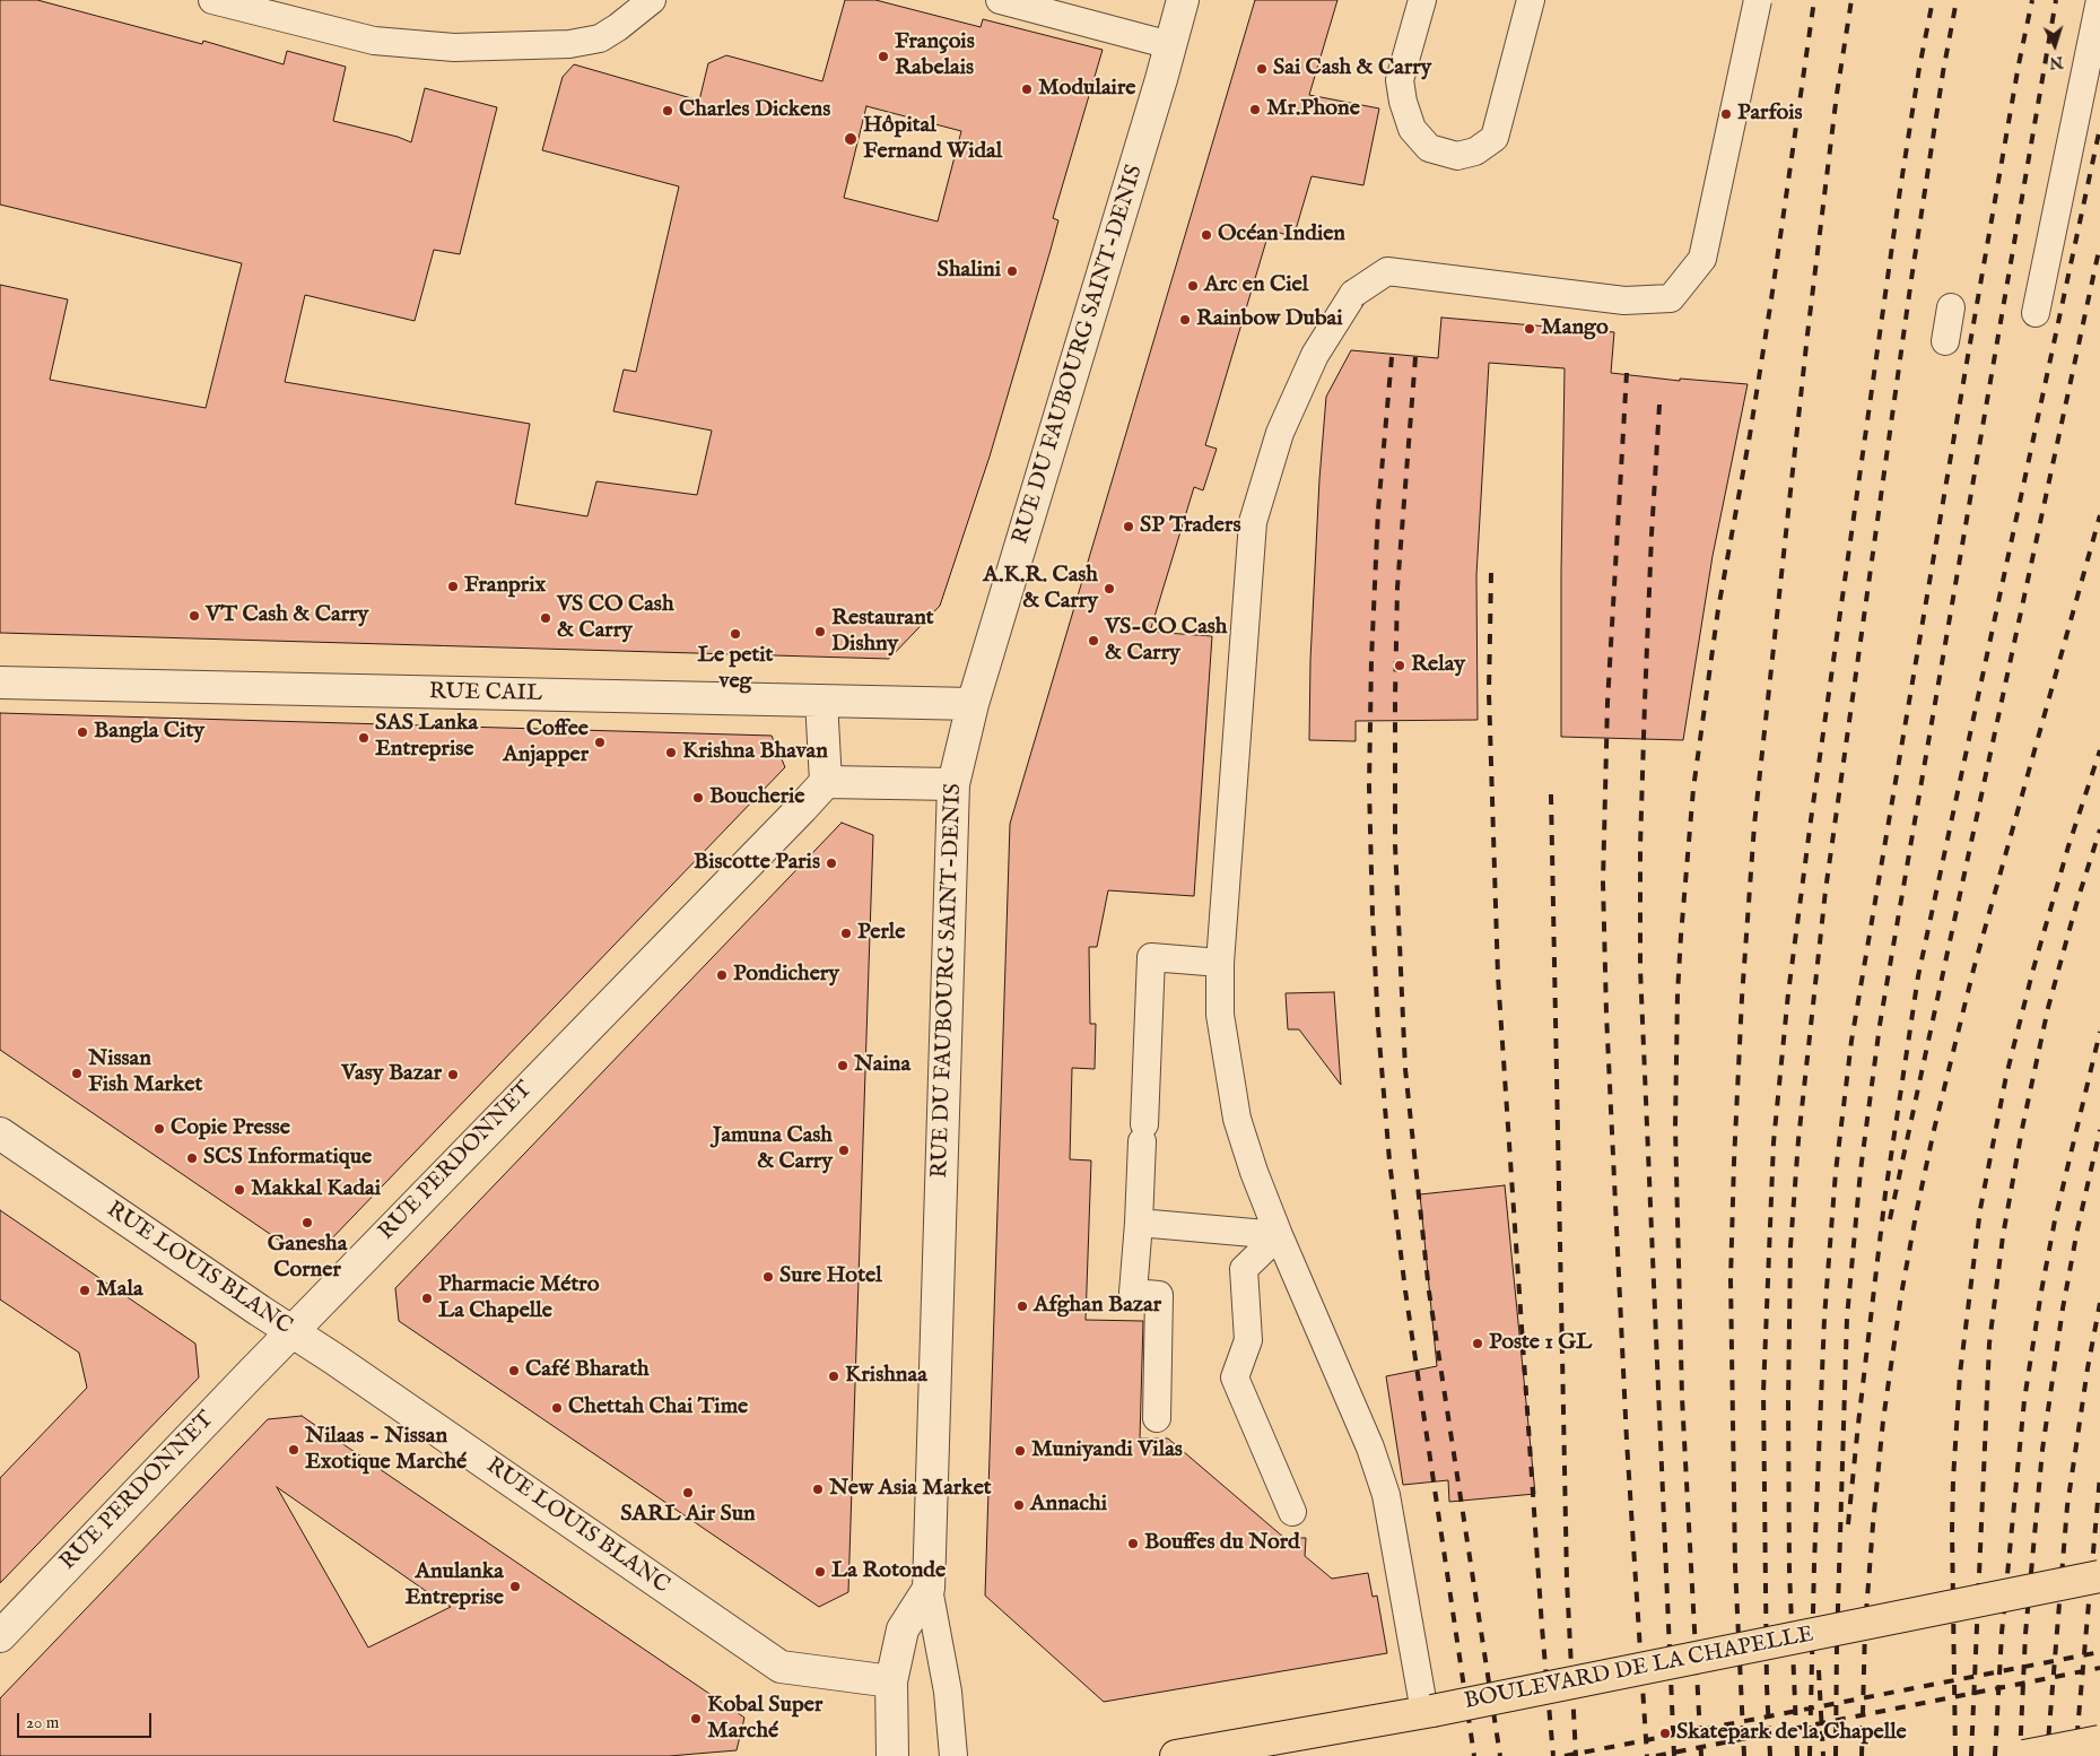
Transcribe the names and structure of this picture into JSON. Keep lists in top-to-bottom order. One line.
{"streets":{"main road":["BOULEVARD DE LA CHAPELLE"],"street":["RUE DU FAUBOURG SAINT-DENIS","RUE CAIL","RUE PERDONNET","RUE LOUIS BLANC"]},"crossings":[["RUE DU FAUBOURG SAINT-DENIS","RUE CAIL"],["RUE PERDONNET","RUE LOUIS BLANC"]],"places":["François Rabelais","Sai Cash & Carry","Modulaire","Mr.Phone","Charles Dickens","Parfois","Hôpital Fernand Widal","Océan Indien","Shalini","Arc en Ciel","Rainbow Dubai","Mango","SP Traders","Franprix","A.K.R. Cash & Carry","VT Cash & Carry","VS CO Cash & Carry","Restaurant Dishny","Le petit veg","VS-CO Cash & Carry","Relay","Bangla City","SAS Lanka Entreprise","Coffee Anjapper","Krishna Bhavan","Boucherie","Biscotte Paris","Perle","Pondichery","Naina","Nissan Fish Market","Vasy Bazar","Copie Presse","Jamuna Cash & Carry","SCS Informatique","Makkal Kadai","Ganesha Corner","Sure Hotel","Mala","Pharmacie Métro La Chapelle","Afghan Bazar","Poste 1 GL","Café Bharath","Krishnaa","Chettah Chai Time","Nilaas - Nissan Exotique Marché","Muniyandi Vilas","New Asia Market","SARL Air Sun","Annachi","Bouffes du Nord","La Rotonde","Anulanka Entreprise","Kobal Super Marché","Skatepark de la Chapelle"],"scale_bar":"20 m","north":"bottom"}
